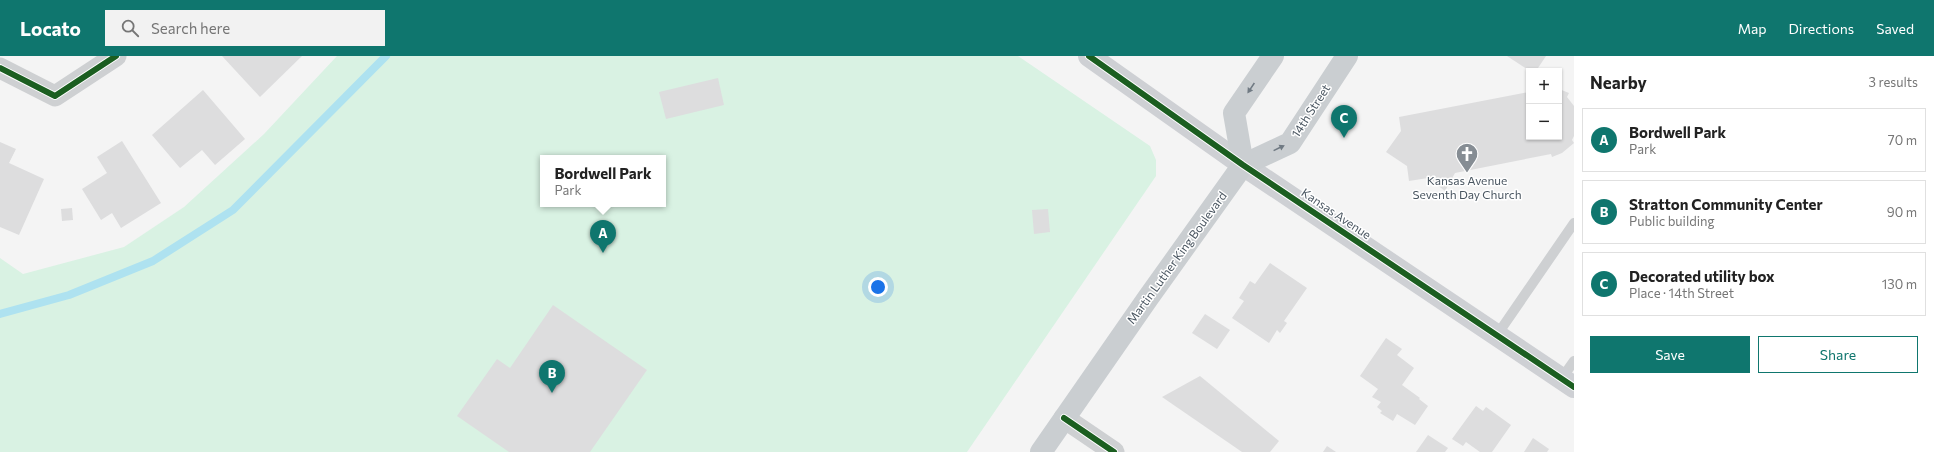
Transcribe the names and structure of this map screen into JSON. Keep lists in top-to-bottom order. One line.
{"streets":{"main road":["14th Street","Martin Luther King Boulevard"],"street":["Kansas Avenue"]},"crossings":[["14th Street","Kansas Avenue"],["14th Street","Martin Luther King Boulevard"],["Kansas Avenue","Martin Luther King Boulevard"]],"one_way":["14th Street"],"places":{"church":["Kansas Avenue Seventh Day Church"]},"page":{"header":"Locato","search":"Search here","nav":["Map","Directions","Saved"],"heading":["Nearby","3 results"],"map_buttons":["+","−"],"pins":["C","A","B"],"list":[{"mark":"A","name":"Bordwell Park","note":"Park","value":"70 m"},{"mark":"B","name":"Stratton Community Center","note":"Public building","value":"90 m"},{"mark":"C","name":"Decorated utility box","note":"Place · 14th Street","value":"130 m"}],"popup":["Bordwell Park","Park"],"buttons":["Save","Share"]}}
